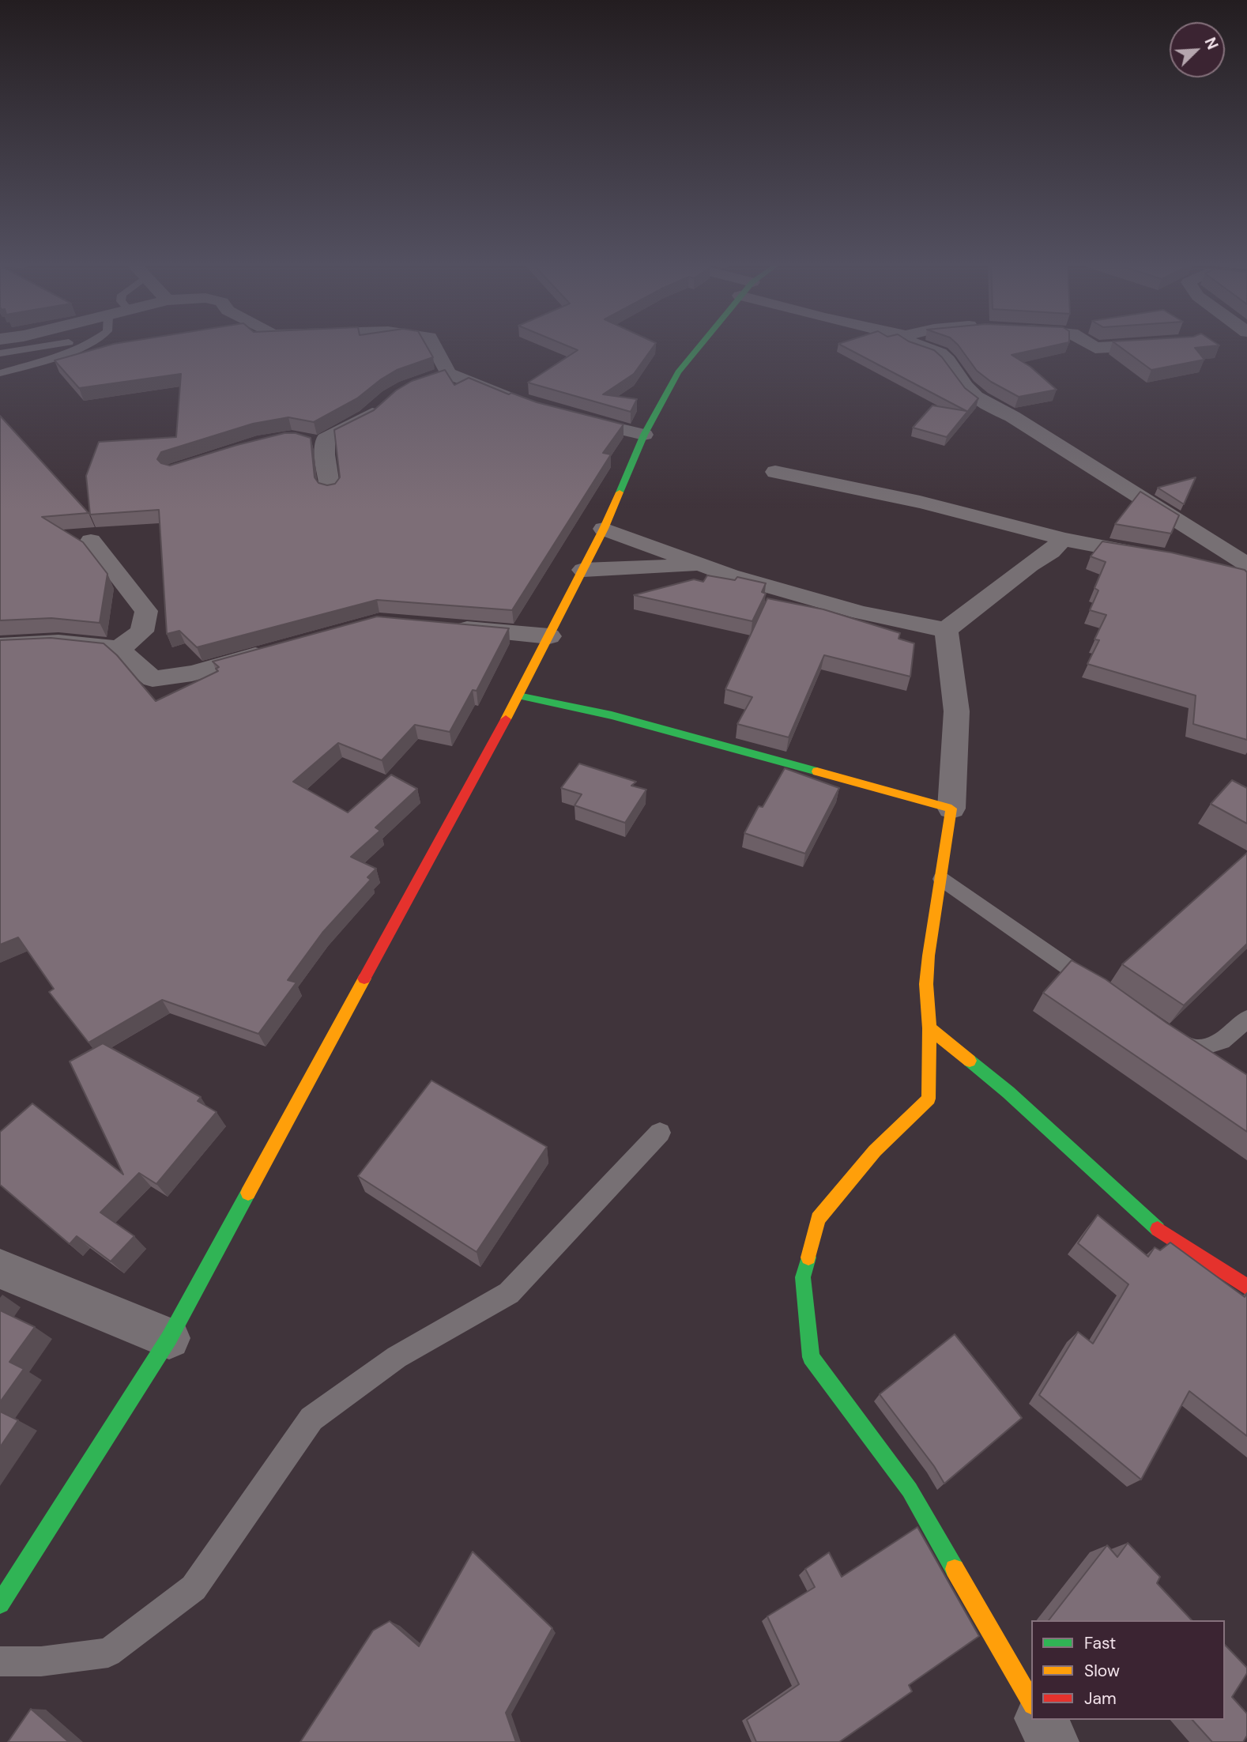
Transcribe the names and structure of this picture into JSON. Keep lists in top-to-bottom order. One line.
{"legend":["Fast","Slow","Jam"],"north":"top right"}
